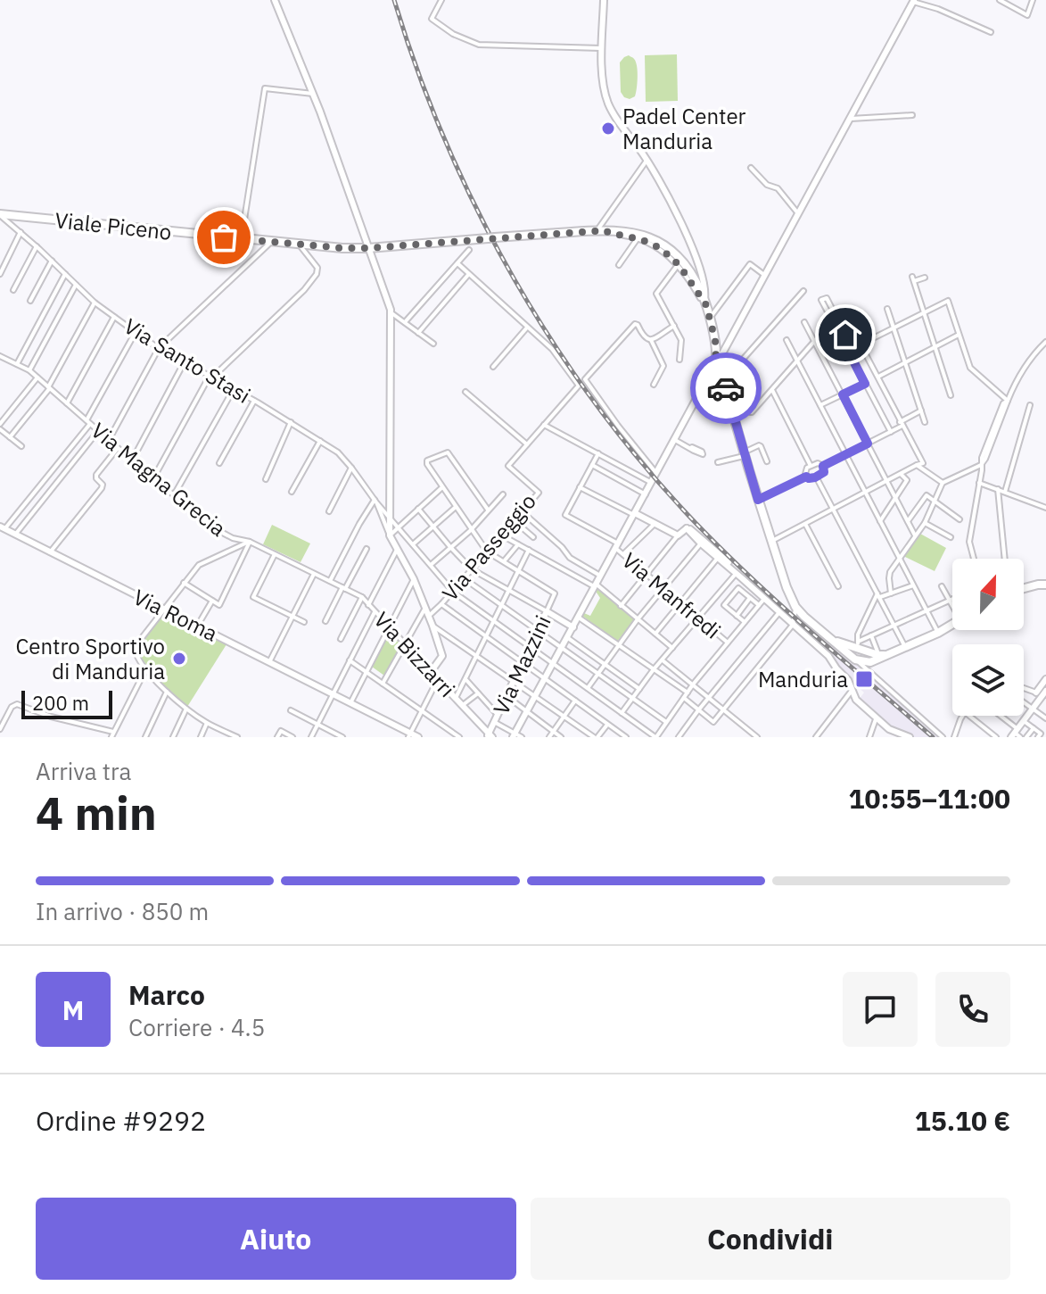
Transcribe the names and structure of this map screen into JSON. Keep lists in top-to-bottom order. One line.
{"streets":{"main road":["Viale Piceno"],"street":["Via Santo Stasi","Via Magna Grecia","Via Passeggio","Via Manfredi","Via Roma","Via Bizzarri","Via Mazzini"]},"crossings":[["Viale Piceno","Via Santo Stasi"],["Via Santo Stasi","Via Passeggio"],["Via Santo Stasi","Via Mazzini"],["Via Magna Grecia","Via Bizzarri"],["Via Bizzarri","Via Mazzini"]],"places":{"other":["Padel Center Manduria","Centro Sportivo di Manduria"],"transit":["Manduria"]},"scale_bar":"200 m","north":"top","page":{"scale":"200 m","heading":["4 min","Arriva tra","10:55–11:00"],"panel":["Marco","Corriere · 4.5","Ordine #9292","15.10 €"],"bar":"In arrivo · 850 m","round":"M","buttons":["Aiuto","Condividi"]}}
